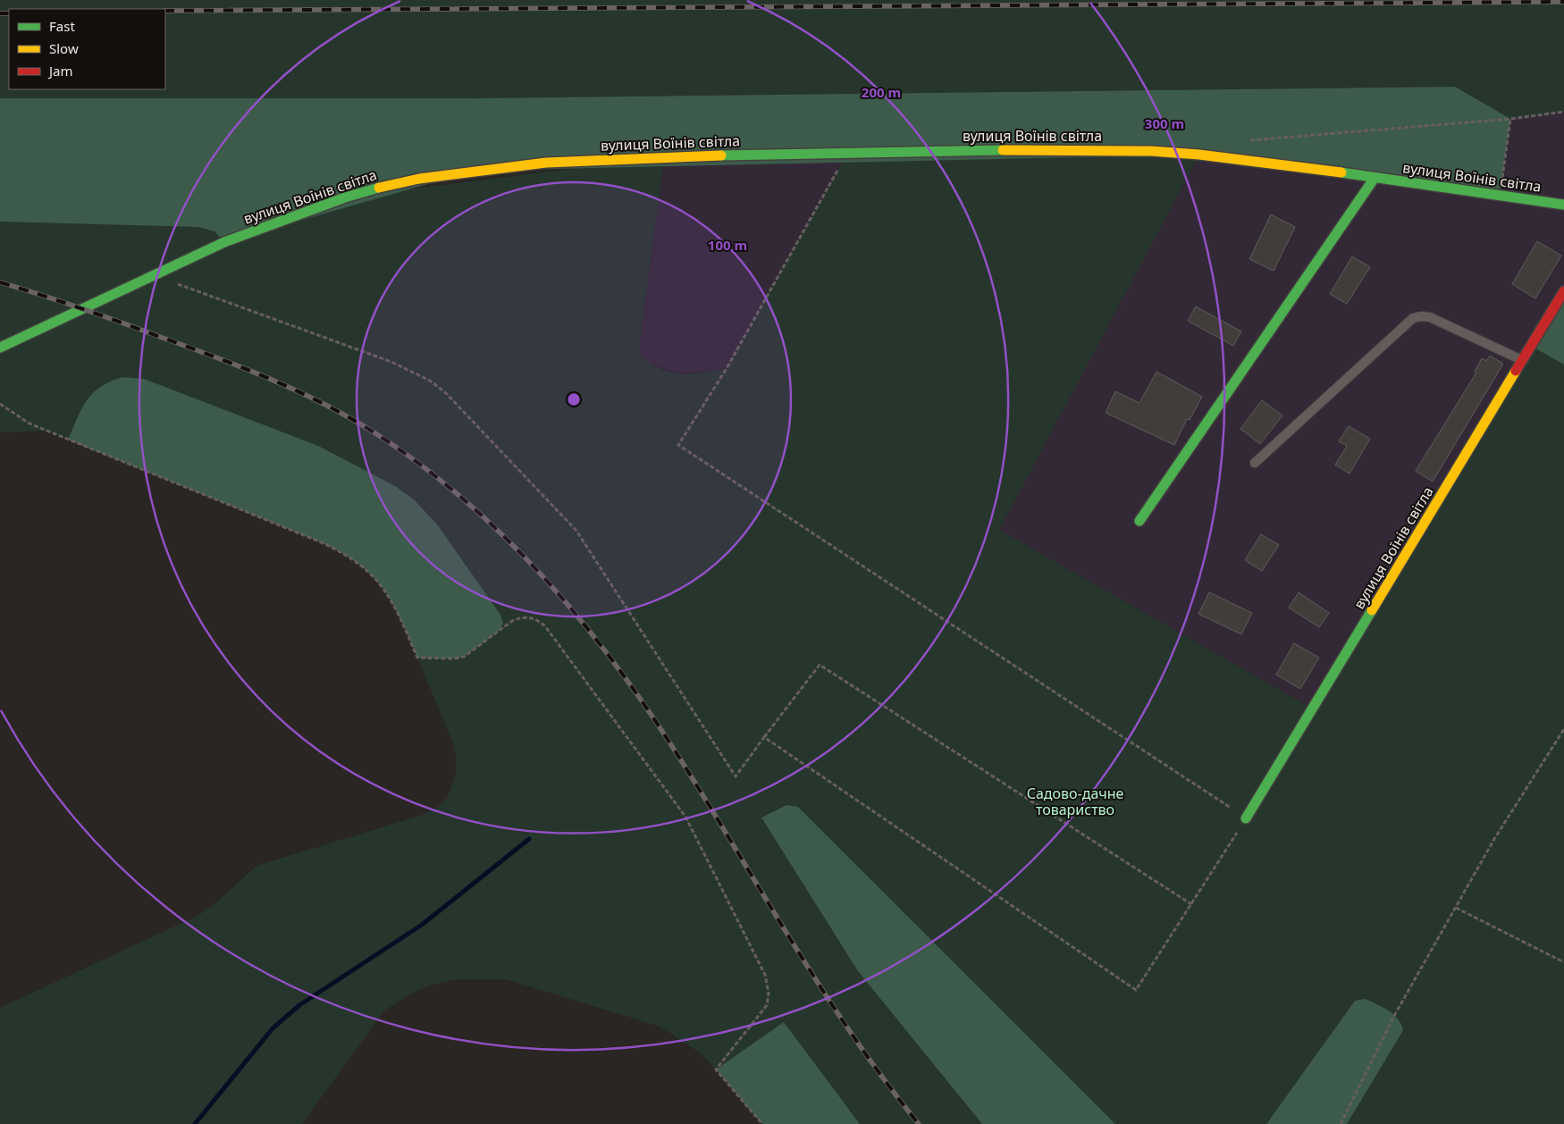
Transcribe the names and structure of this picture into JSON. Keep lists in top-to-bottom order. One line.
{"streets":{"street":["вулиця Воїнів світла"]},"parks":["Садово-дачне товариство"],"legend":["Fast","Slow","Jam"],"rings":["200 m","300 m","100 m"]}
